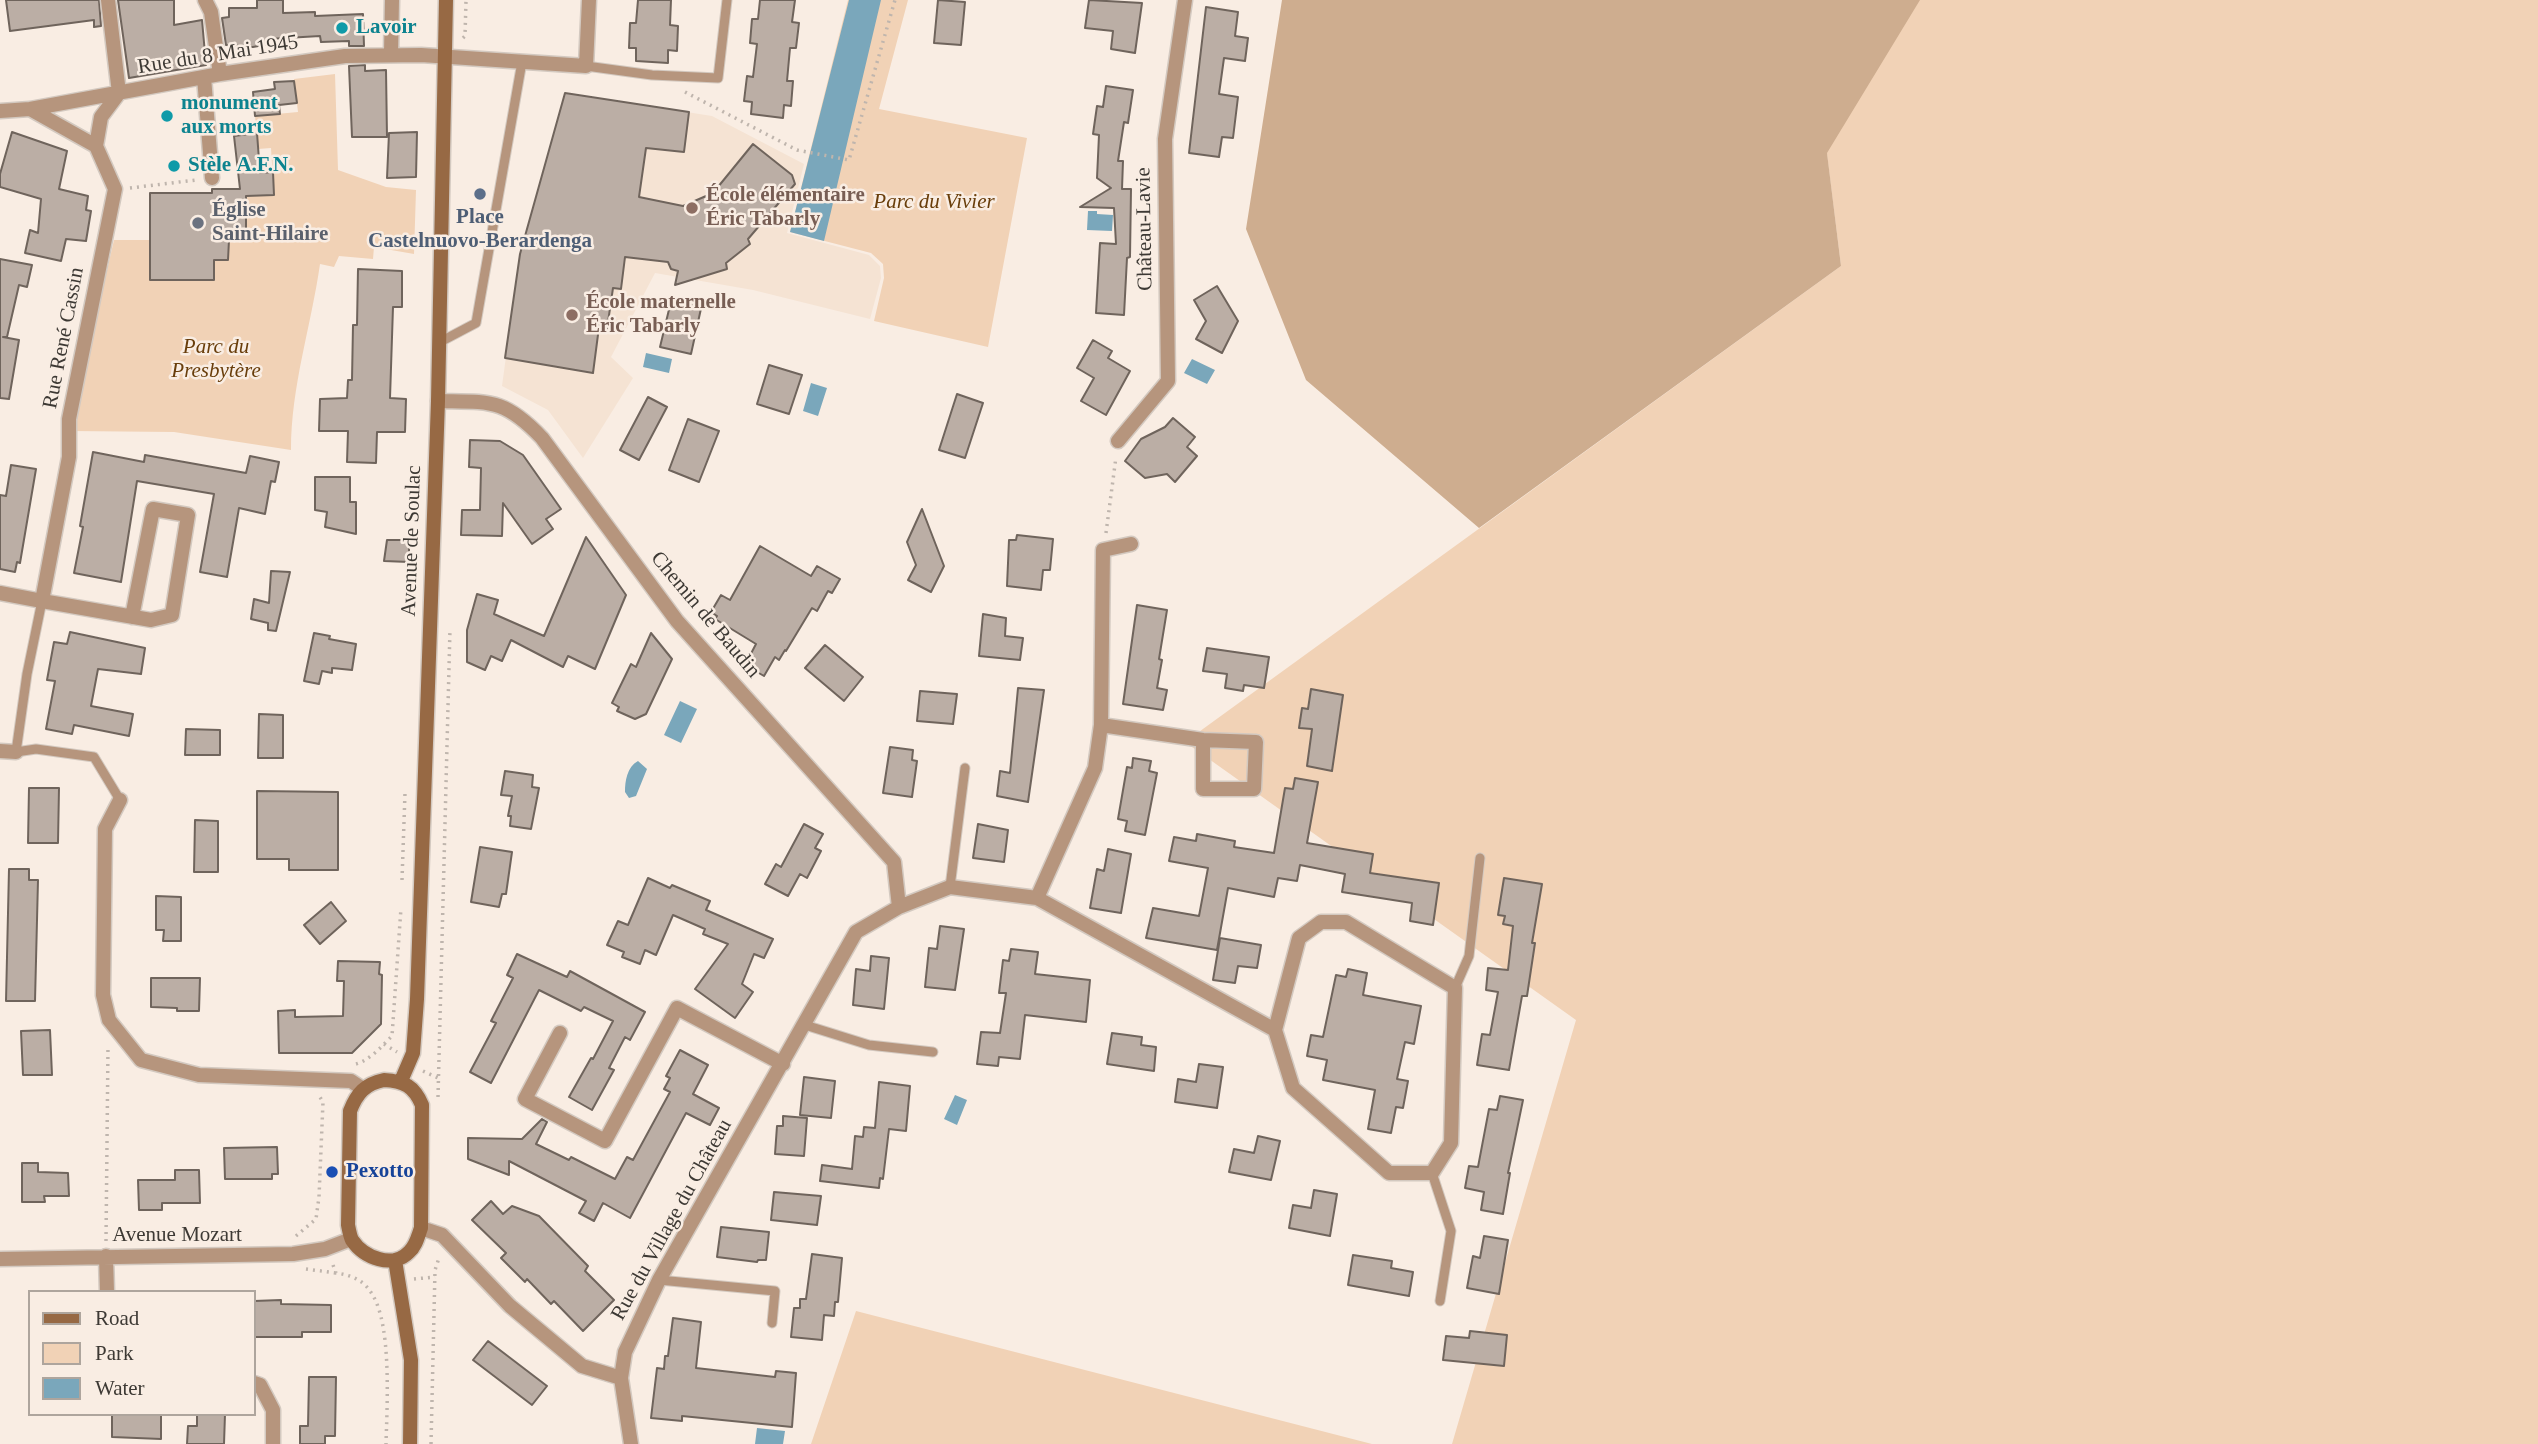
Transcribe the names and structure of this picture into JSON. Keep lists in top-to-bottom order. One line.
{"streets":{"main road":["Avenue de Soulac"],"street":["Rue du 8 Mai 1945","Château-Lavie","Rue René Cassin","Chemin de Baudin","Rue du Village du Château","Avenue Mozart"]},"crossings":[["Rue du 8 Mai 1945","Avenue de Soulac"],["Avenue de Soulac","Chemin de Baudin"],["Chemin de Baudin","Rue du Village du Château"]],"parks":["Parc du Vivier","Parc du Presbytère"],"places":["Lavoir","monument aux morts","Stèle A.F.N.","Place Castelnuovo-Berardenga","École élémentaire Éric Tabarly","Église Saint-Hilaire","École maternelle Éric Tabarly","Pexotto"],"legend":["Road","Park","Water"]}
